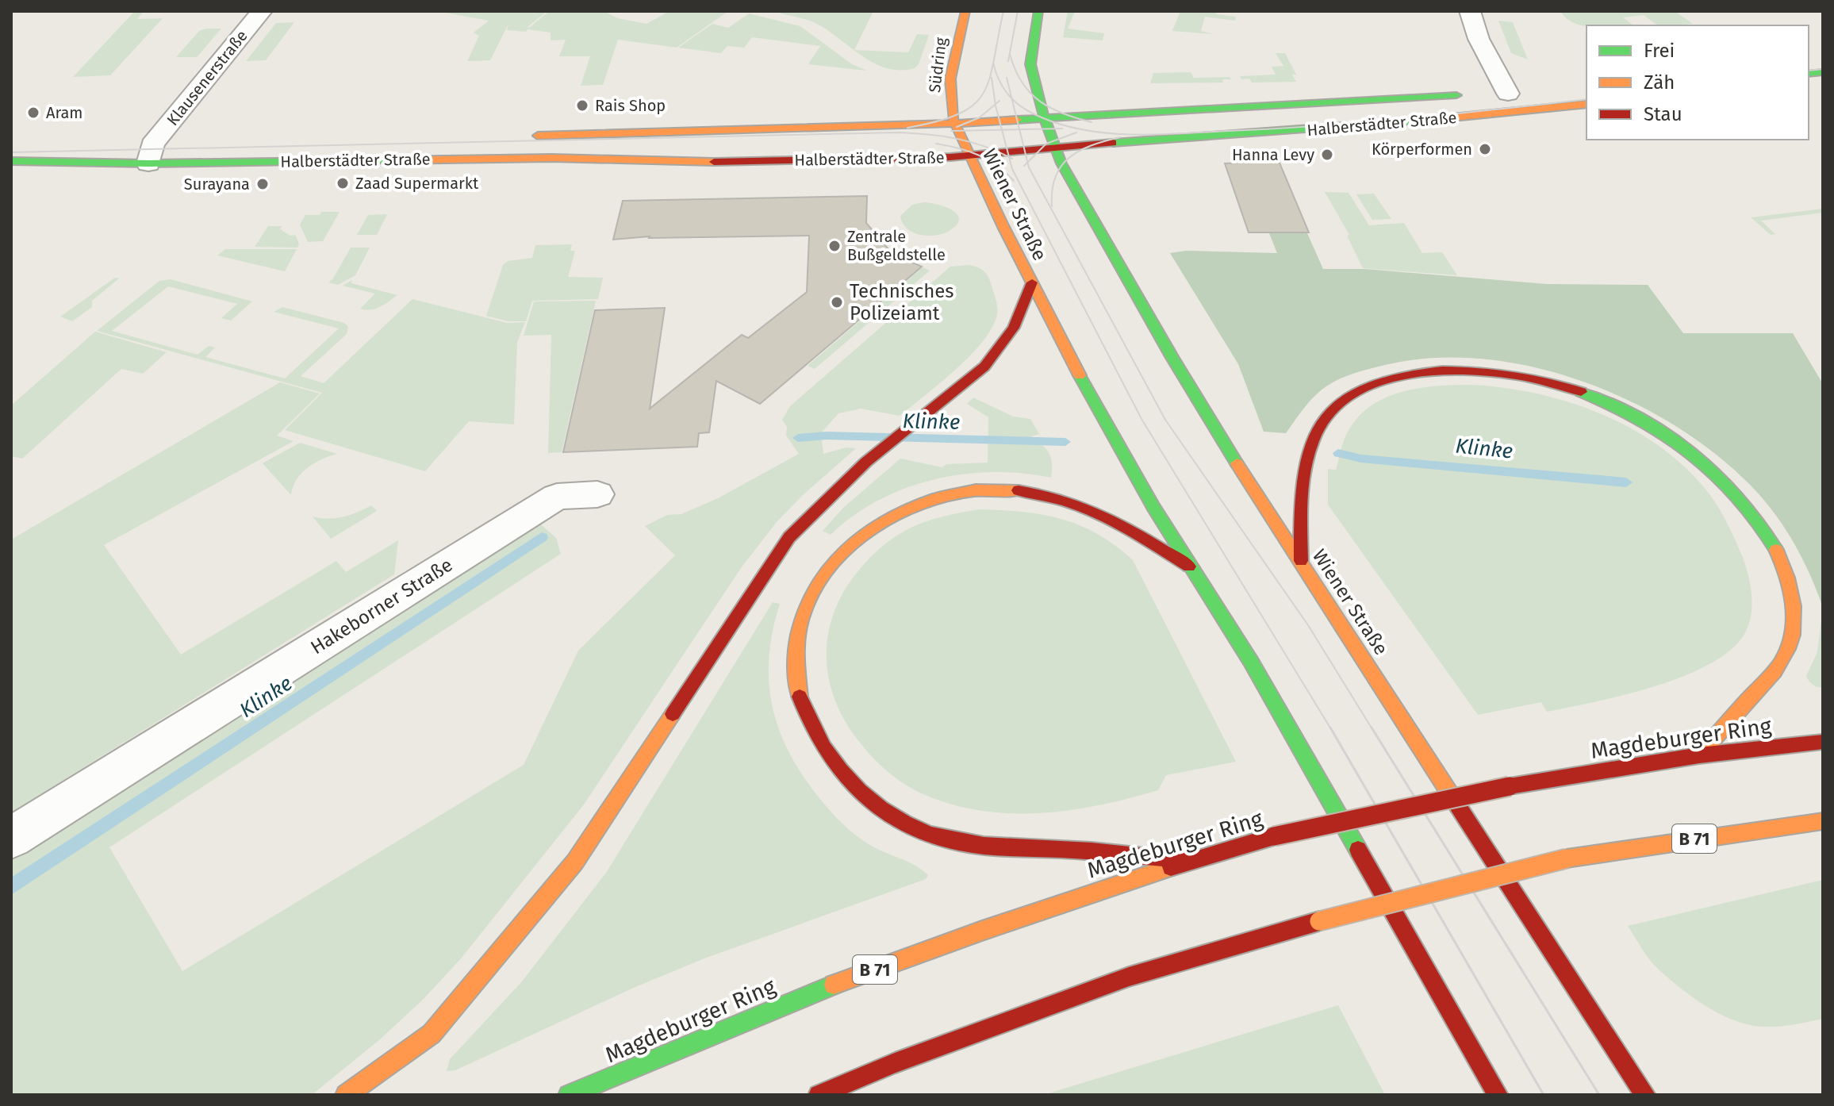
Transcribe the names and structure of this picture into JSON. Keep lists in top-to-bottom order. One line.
{"streets":{"main road":["Südring","Halberstädter Straße","Wiener Straße","Magdeburger Ring","B 71"],"street":["Klausenerstraße","Hakeborner Straße"]},"crossings":[["Südring","Halberstädter Straße"],["Südring","Wiener Straße"],["Klausenerstraße","Halberstädter Straße"],["Halberstädter Straße","Wiener Straße"]],"water":["Klinke"],"places":["Rais Shop","Aram","Körperformen","Hanna Levy","Zaad Supermarkt","Surayana","Zentrale Bußgeldstelle","Technisches Polizeiamt"],"legend":["Frei","Zäh","Stau"]}
